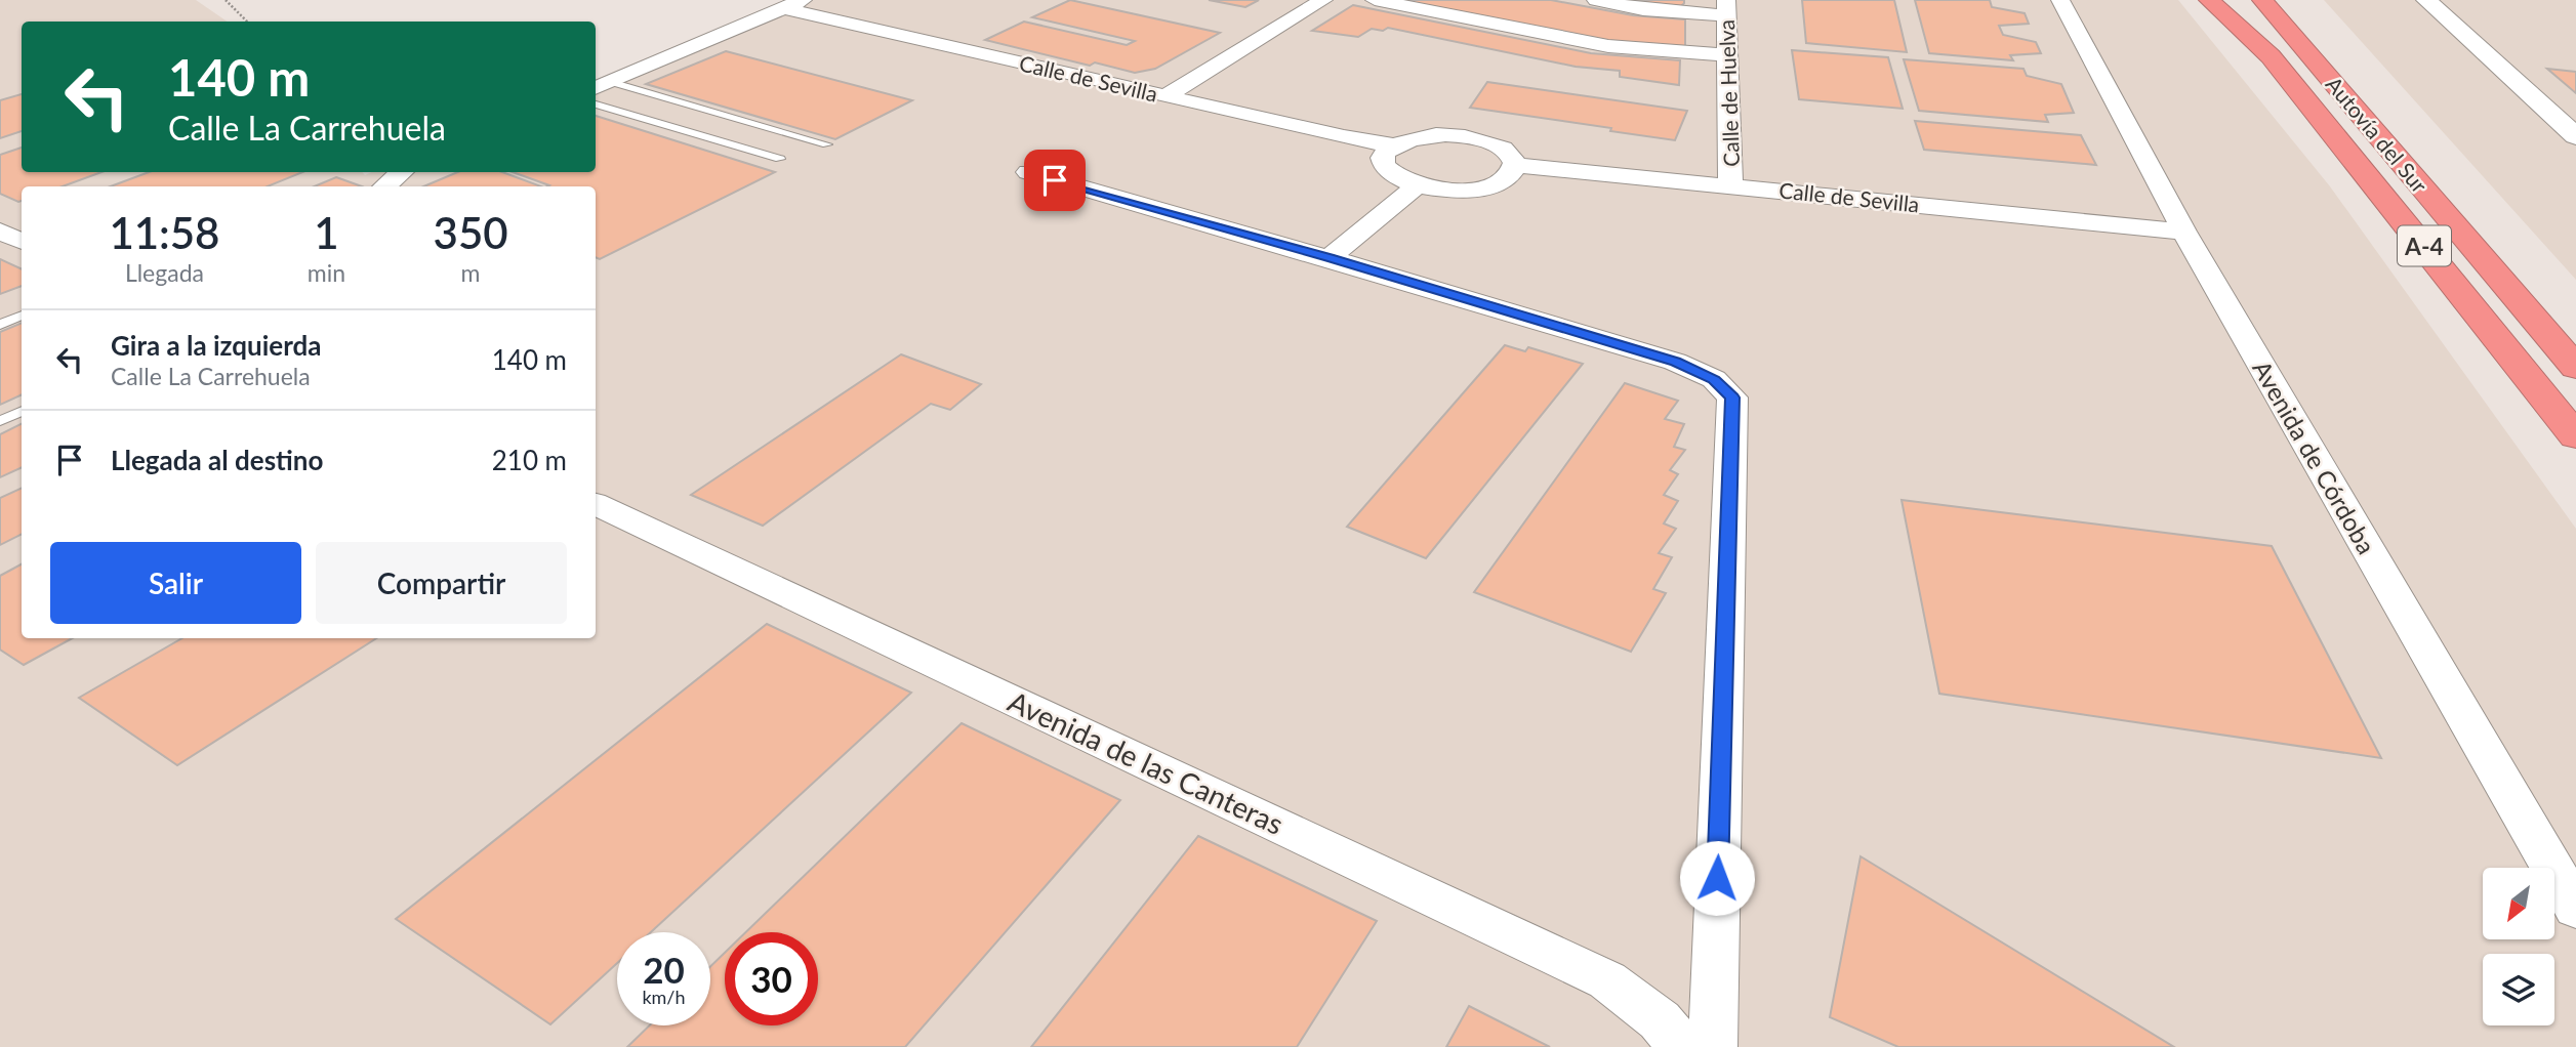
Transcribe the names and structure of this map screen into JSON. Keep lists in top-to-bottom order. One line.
{"streets":{"highway":["Autovía del Sur","A-4"],"street":["Calle de Sevilla","Calle de Huelva","Avenida de Córdoba","Avenida de las Canteras"]},"crossings":[["Calle de Sevilla","Calle de Huelva"],["Calle de Sevilla","Avenida de Córdoba"]],"north":"bottom left","page":{"turn":["140 m","Calle La Carrehuela"],"eta":["11:58","Llegada","1","min","350","m"],"list":[{"name":"Gira a la izquierda","note":"Calle La Carrehuela","value":"140 m"},{"name":"Llegada al destino","value":"210 m"}],"buttons":["Salir","Compartir"],"speed":"20 km/h","limit":"30"}}
